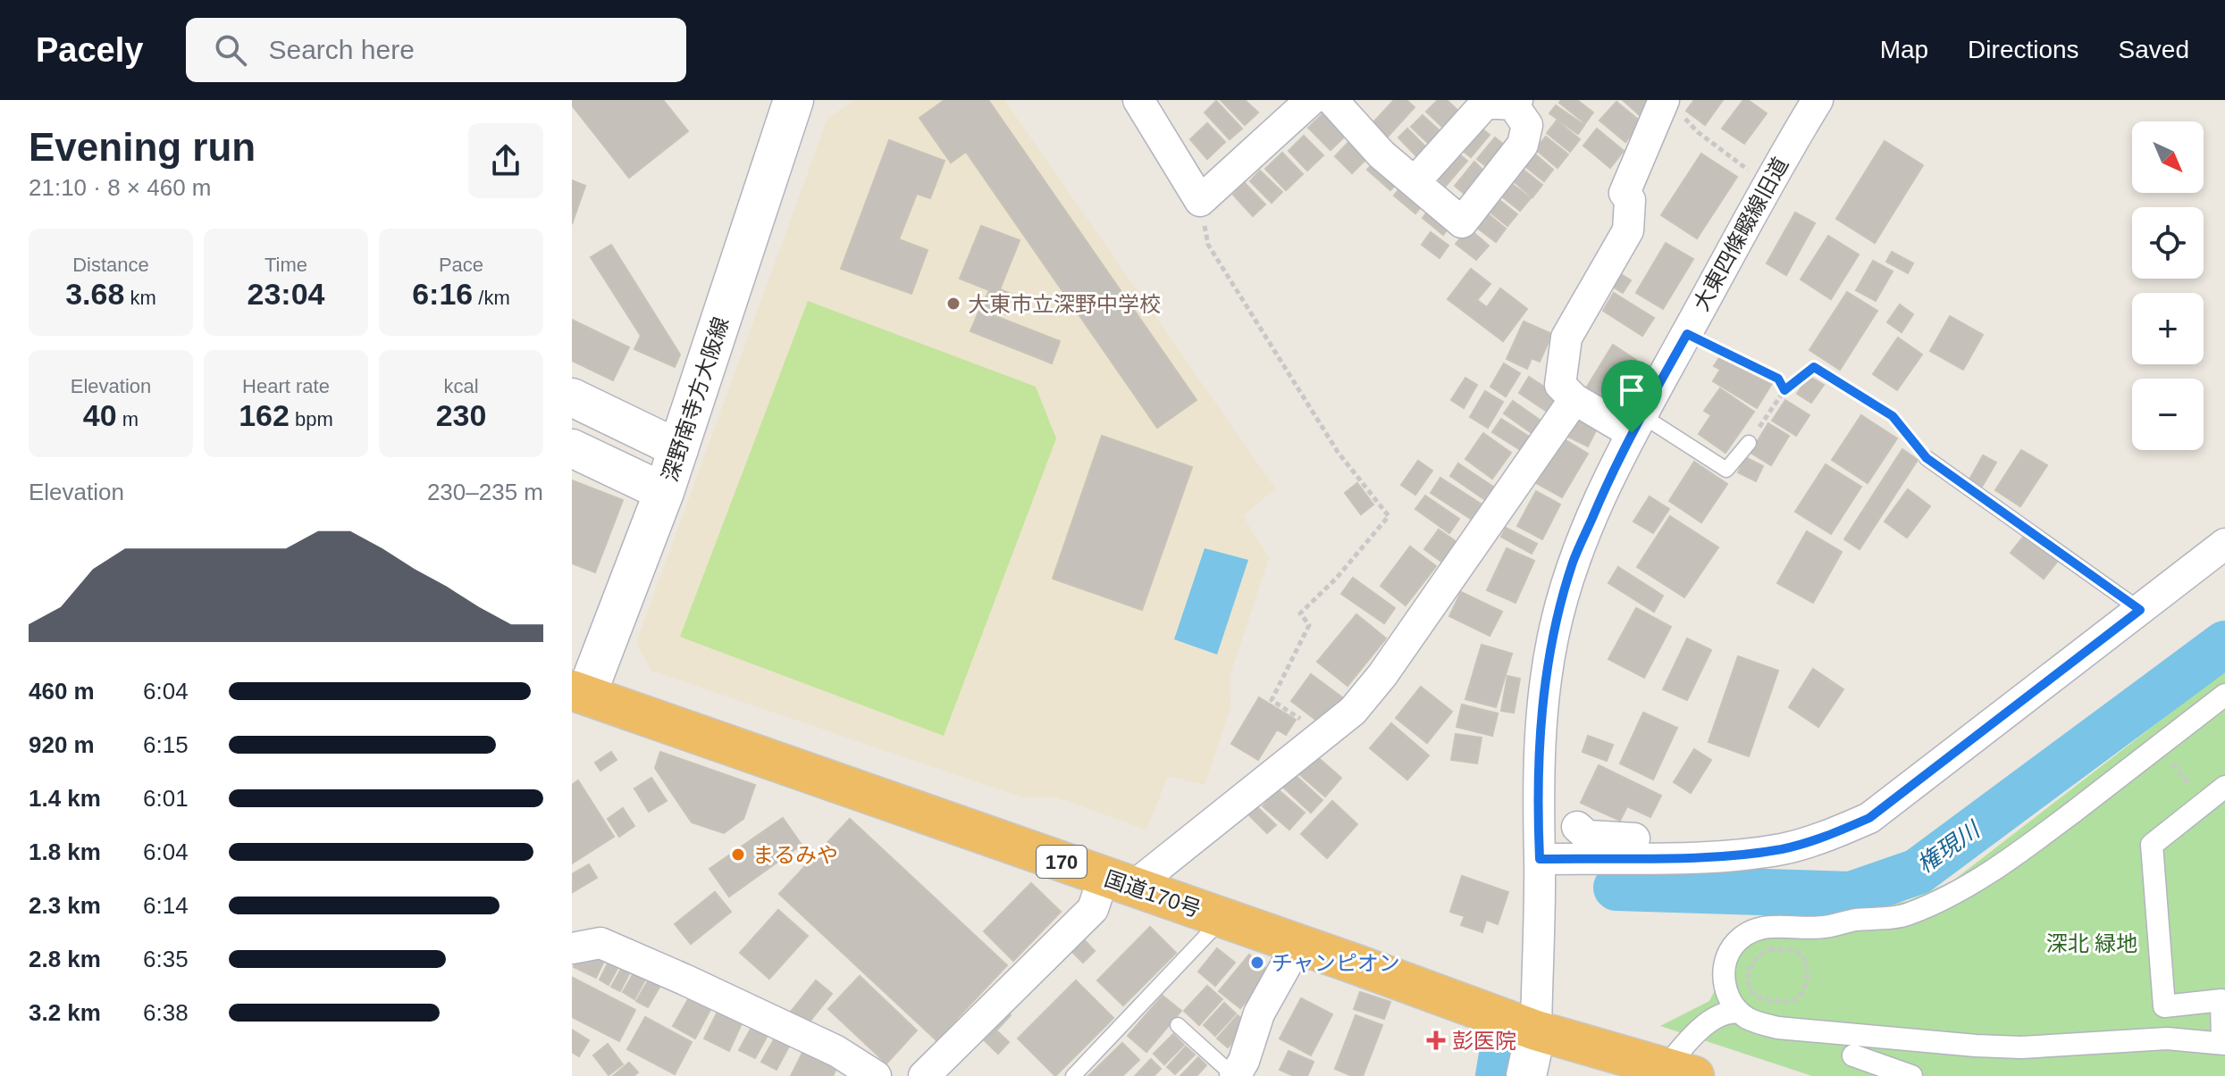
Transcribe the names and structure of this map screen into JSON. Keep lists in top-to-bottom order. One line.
{"streets":{"highway":["170","国道170号"],"main road":["深野南寺方大阪線"],"street":["大東四條畷線旧道"]},"crossings":[["大東四條畷線旧道","国道170号"],["深野南寺方大阪線","国道170号"]],"water":["権現川"],"parks":["深北 緑地"],"places":{"other":["大東市立深野中学校","まるみや","チャンピオン"],"health":["彭医院"]},"north":"bottom right","page":{"header":"Pacely","search":"Search here","nav":["Map","Directions","Saved"],"heading":["Evening run","21:10 · 8 × 460 m"],"map_buttons":["+","−"],"stats":[["Distance","3.68 km"],["Time","23:04"],["Pace","6:16 /km"],["Elevation","40 m"],["Heart rate","162 bpm"],["kcal","230"]],"chart":["Elevation","230–235 m"],"list":[{"name":"460 m","note":"6:04"},{"name":"920 m","note":"6:15"},{"name":"1.4 km","note":"6:01"},{"name":"1.8 km","note":"6:04"},{"name":"2.3 km","note":"6:14"},{"name":"2.8 km","note":"6:35"},{"name":"3.2 km","note":"6:38"}]}}
